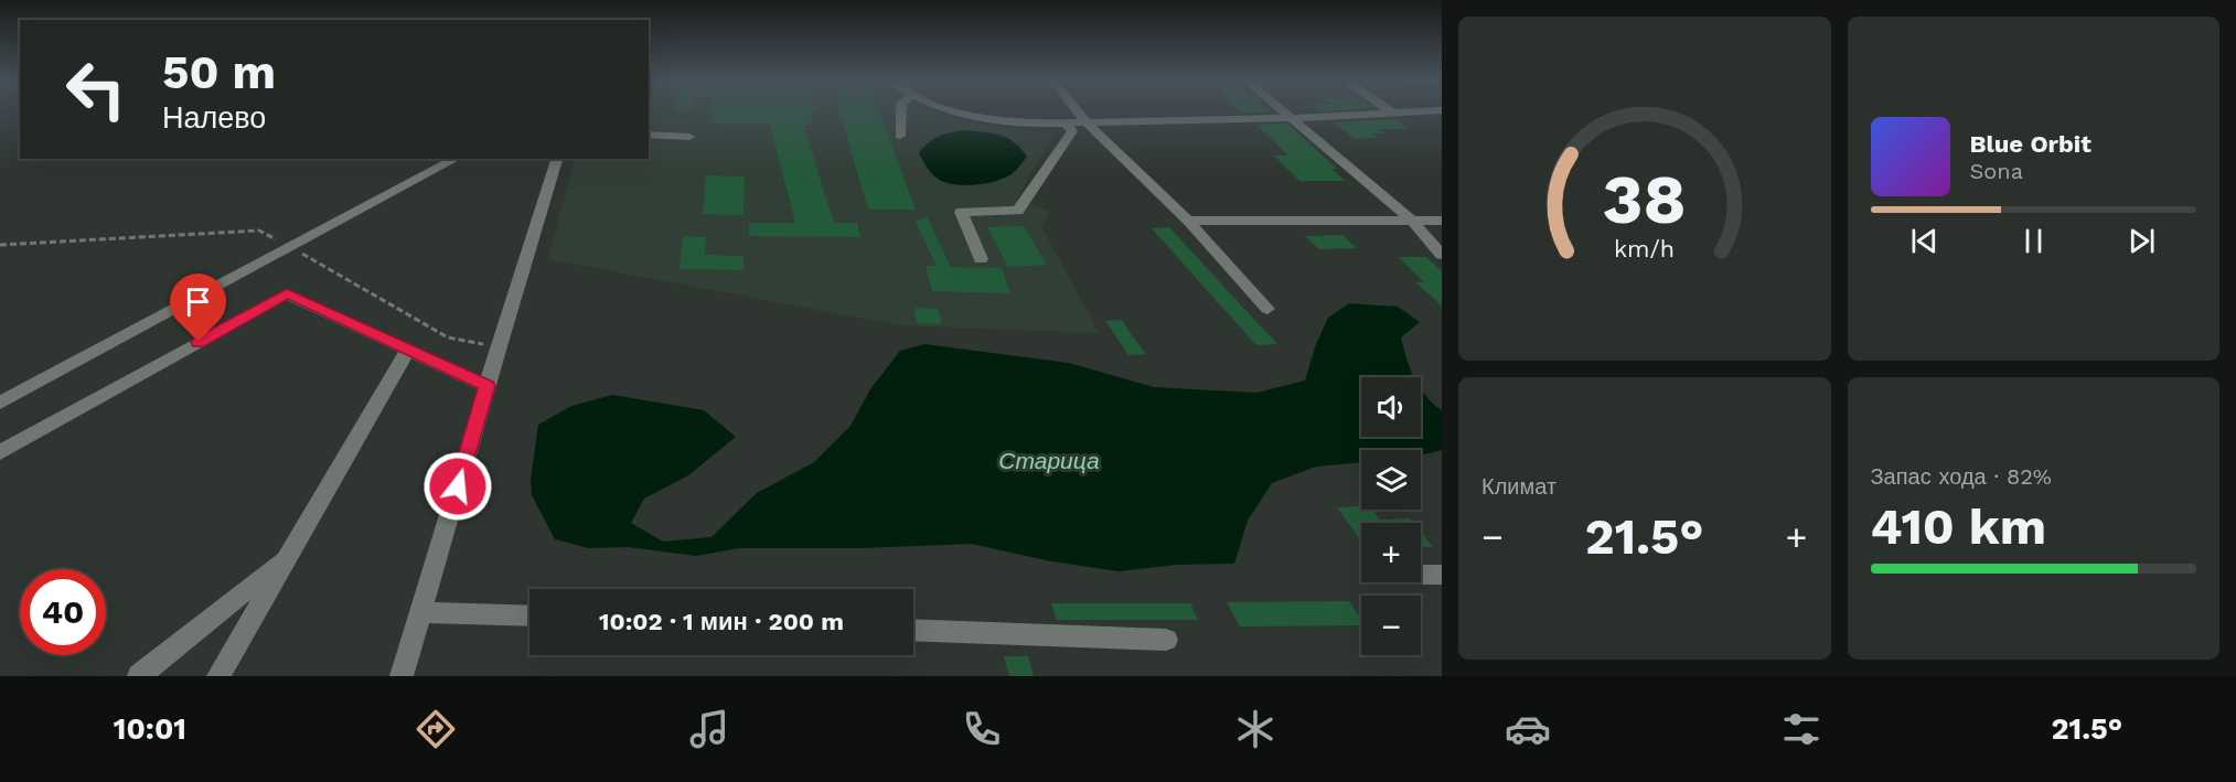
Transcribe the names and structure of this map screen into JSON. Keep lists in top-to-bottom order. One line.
{"water":["Старица"],"page":{"turn":["50 m","Налево"],"song":["Blue Orbit","Sona"],"map_buttons":["+","−"],"tile":["Климат",["Запас хода · 82%","410 km"]],"heat":["−","21.5°","+"],"limit":"40","trip":"10:02 · 1 мин · 200 m","tabs":["10:01","21.5°"],"gauge":["38","km/h"]}}
